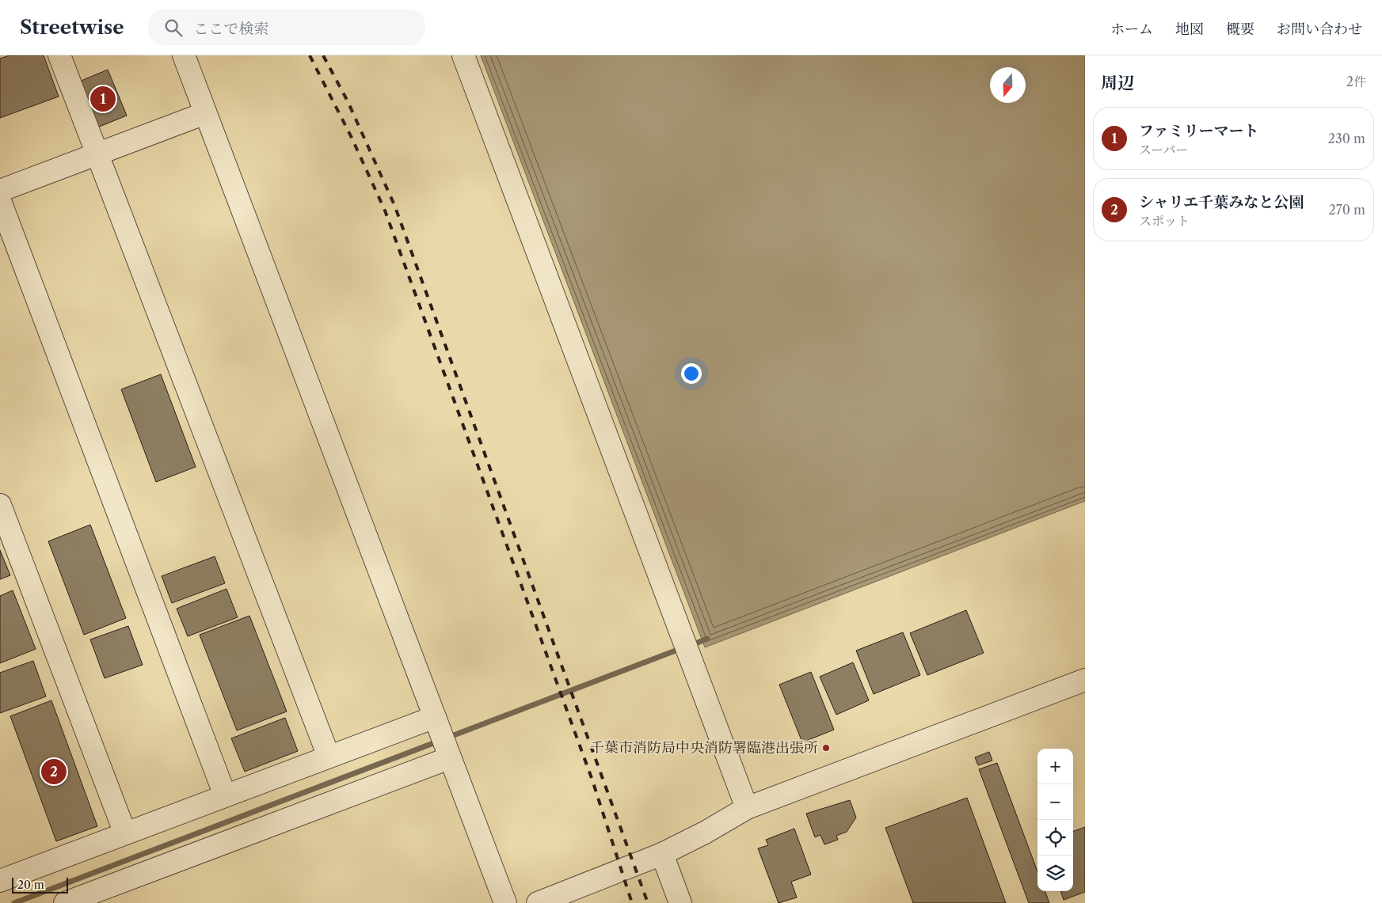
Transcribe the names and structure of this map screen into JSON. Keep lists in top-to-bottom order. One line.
{"places":["千葉市消防局中央消防署臨港出張所"],"scale_bar":"20 m","north":"bottom","page":{"header":"Streetwise","search":"ここで検索","nav":["ホーム","地図","概要","お問い合わせ"],"heading":["周辺","2件"],"pins":["1","2"],"list":[{"mark":"1","name":"ファミリーマート","note":"スーパー","value":"230 m"},{"mark":"2","name":"シャリエ千葉みなと公園","note":"スポット","value":"270 m"}],"map_buttons":["+","−"],"scale":"20 m"}}
